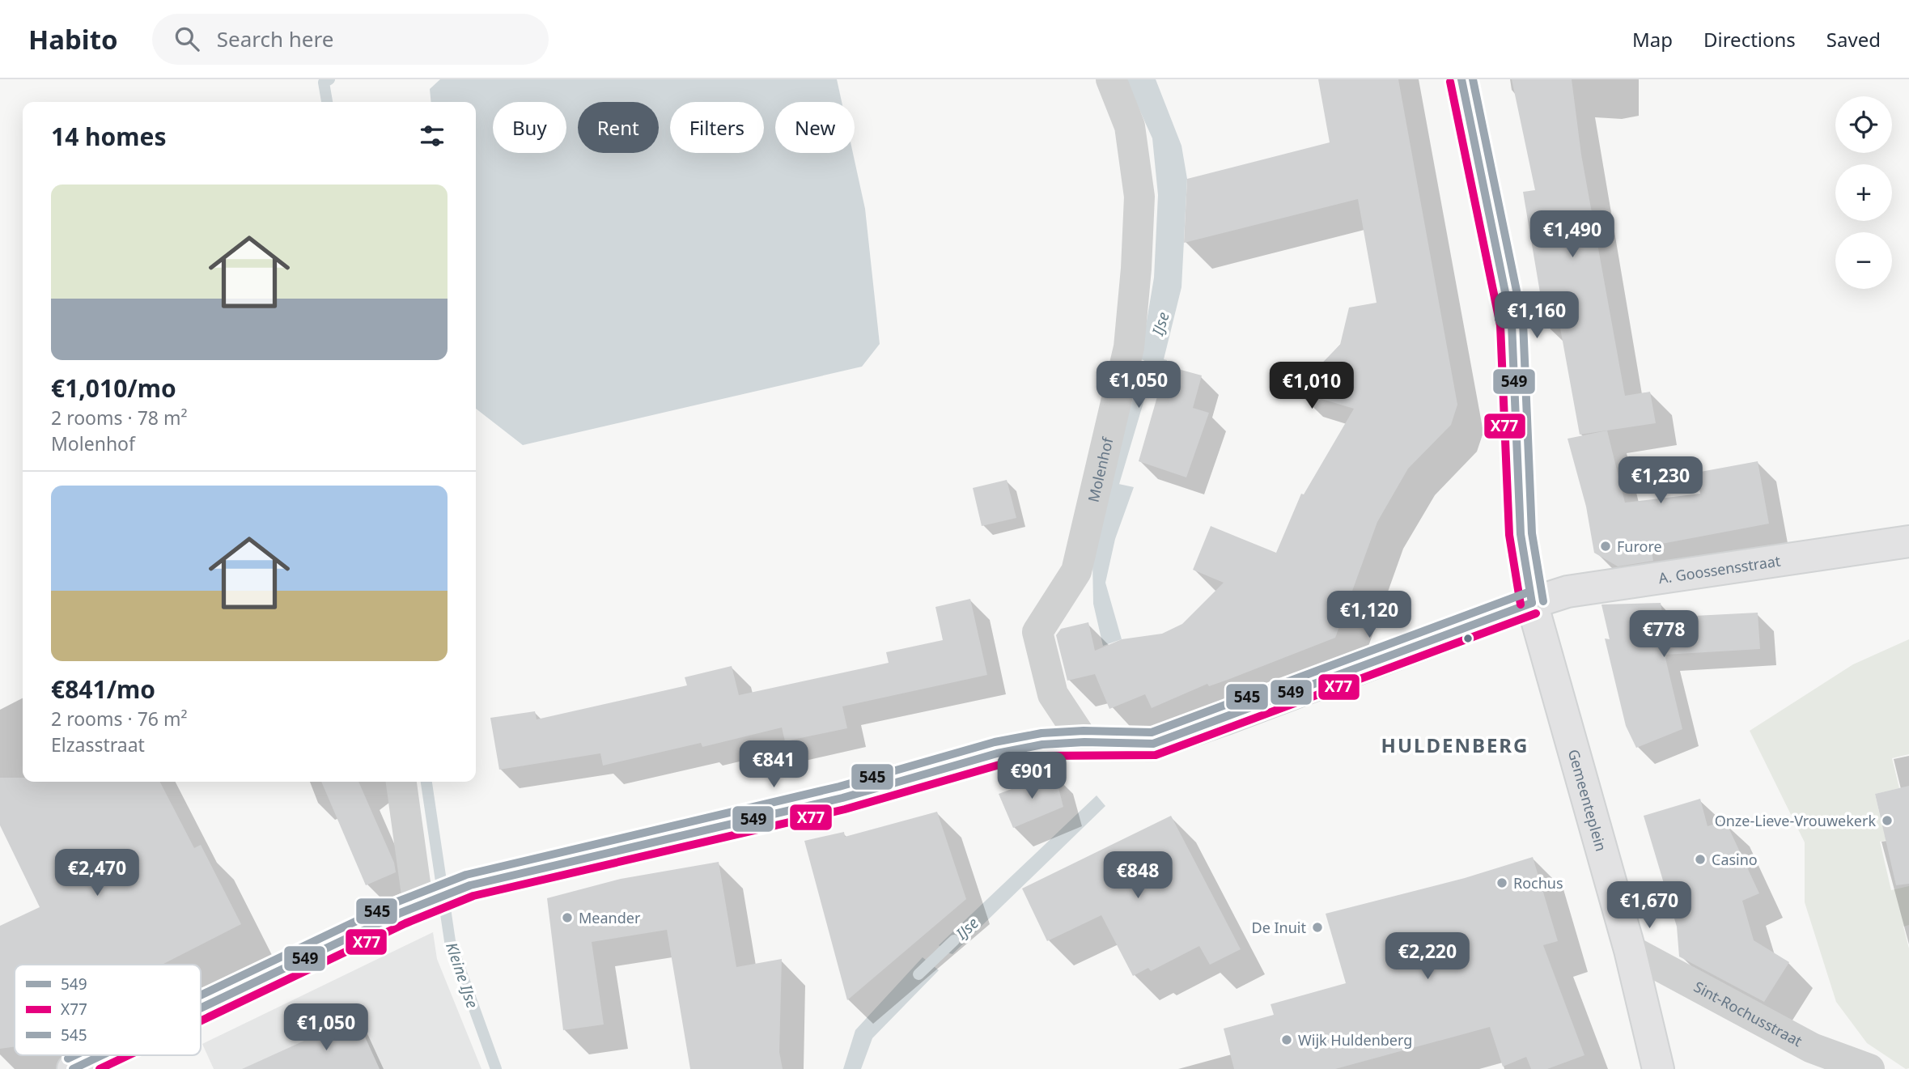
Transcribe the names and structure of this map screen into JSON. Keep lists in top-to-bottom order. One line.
{"streets":{"street":["Molenhof","A. Goossensstraat","Gemeenteplein","Sint-Rochusstraat"]},"crossings":[["A. Goossensstraat","Gemeenteplein"],["Gemeenteplein","Sint-Rochusstraat"]],"districts":["HULDENBERG"],"water":["IJse","Kleine IJse"],"places":["Furore","Onze-Lieve-Vrouwekerk","Casino","Rochus","Meander","De Inuit","Wijk Huldenberg"],"lines":["transit line 549","transit line 545","transit line X77"],"legend":["549","X77","545"],"page":{"header":"Habito","search":"Search here","nav":["Map","Directions","Saved"],"map_buttons":["+","−"],"chip":["Buy","Rent","Filters","New"],"heading":"14 homes","list":[{"name":"€1,010/mo","note":"2 rooms · 78 m² · Molenhof"},{"name":"€841/mo","note":"2 rooms · 76 m² · Elzasstraat"}],"price":["€1,490","€1,160","€1,050","€1,010","€1,230","€1,120","€778","€841","€901","€2,470","€848","€1,670","€2,220","€1,050"]}}
